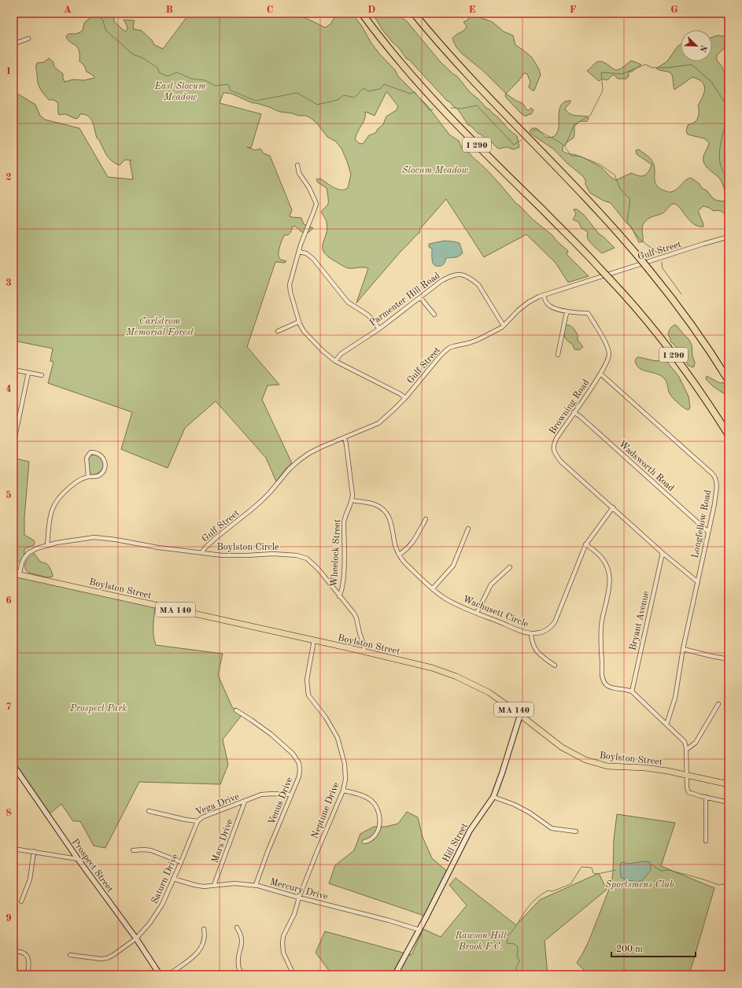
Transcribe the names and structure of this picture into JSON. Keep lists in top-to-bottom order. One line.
{"streets":{"highway":["I 290"],"main road":["Boylston Street","MA 140"],"street":["Gulf Street","Parmenter Hill Road","Browning Road","Wadsworth Road","Longfellow Road","Boylston Circle","Wheelock Street","Wachusett Circle","Bryant Avenue","Venus Drive","Vega Drive","Neptune Drive","Mars Drive","Hill Street","Prospect Street","Saturn Drive","Mercury Drive"]},"crossings":[["Gulf Street","Parmenter Hill Road"],["Gulf Street","Browning Road"],["Gulf Street","Boylston Circle"],["Gulf Street","Wheelock Street"],["Browning Road","Wadsworth Road"],["Browning Road","Longfellow Road"],["Browning Road","Wachusett Circle"],["Browning Road","Bryant Avenue"],["Wadsworth Road","Longfellow Road"],["Boylston Circle","Wheelock Street"],["Boylston Circle","Boylston Street"],["Wheelock Street","Wachusett Circle"],["Boylston Street","Neptune Drive"],["Boylston Street","Hill Street"],["Venus Drive","Vega Drive"],["Venus Drive","Mercury Drive"],["Vega Drive","Mars Drive"],["Vega Drive","Saturn Drive"],["Neptune Drive","Mercury Drive"],["Mars Drive","Mercury Drive"],["Hill Street","Mercury Drive"],["Prospect Street","Saturn Drive"],["Saturn Drive","Mercury Drive"]],"parks":["East Slocum Meadow","Slocum Meadow","Carlstrom Memorial Forest","Prospect Park","Sportsmens Club","Rawson Hill Brook F.C."],"scale_bar":"200 m","north":"bottom right","grid":{"columns":["A","B","C","D","E","F","G"],"rows":["1","2","3","4","5","6","7","8","9"]}}
